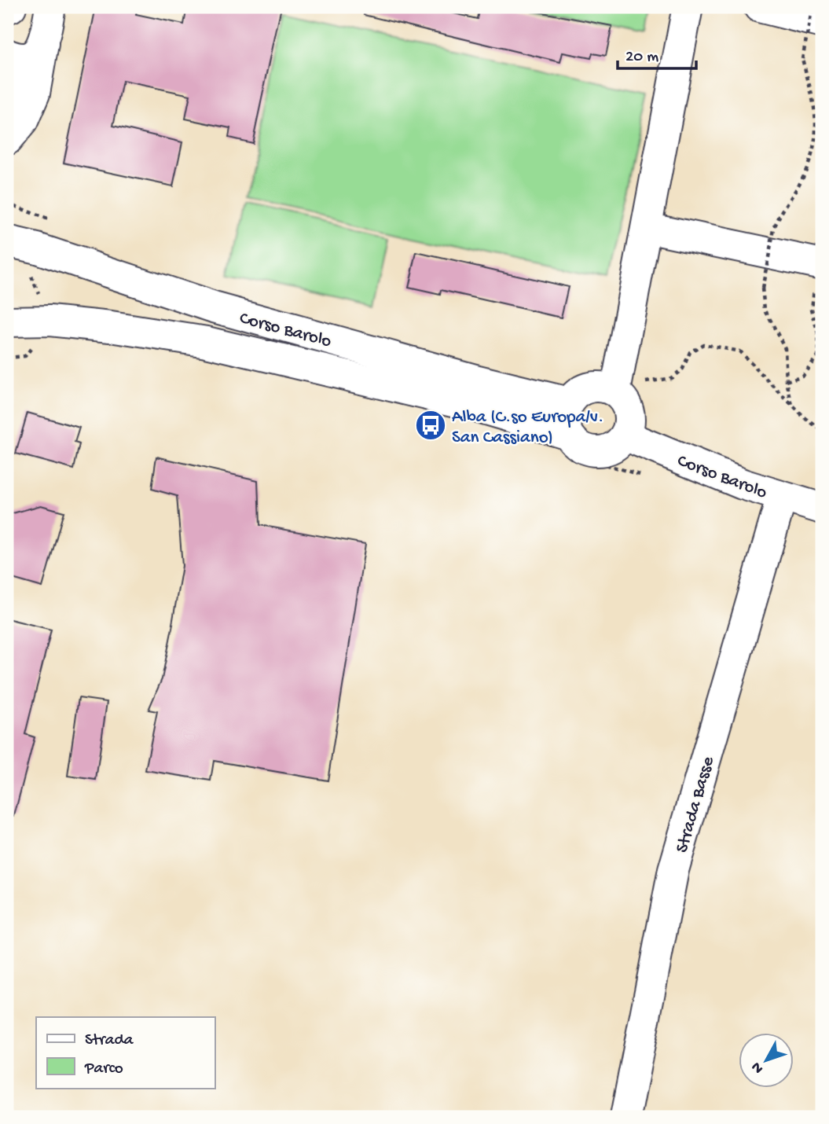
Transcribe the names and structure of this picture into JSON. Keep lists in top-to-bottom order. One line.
{"streets":{"main road":["Corso Barolo","Strada Basse"]},"crossings":[["Corso Barolo","Strada Basse"]],"places":{"bus stop":["Alba (C.so Europa/v. San Cassiano)"]},"legend":["Strada","Parco"],"scale_bar":"20 m","north":"bottom left"}
